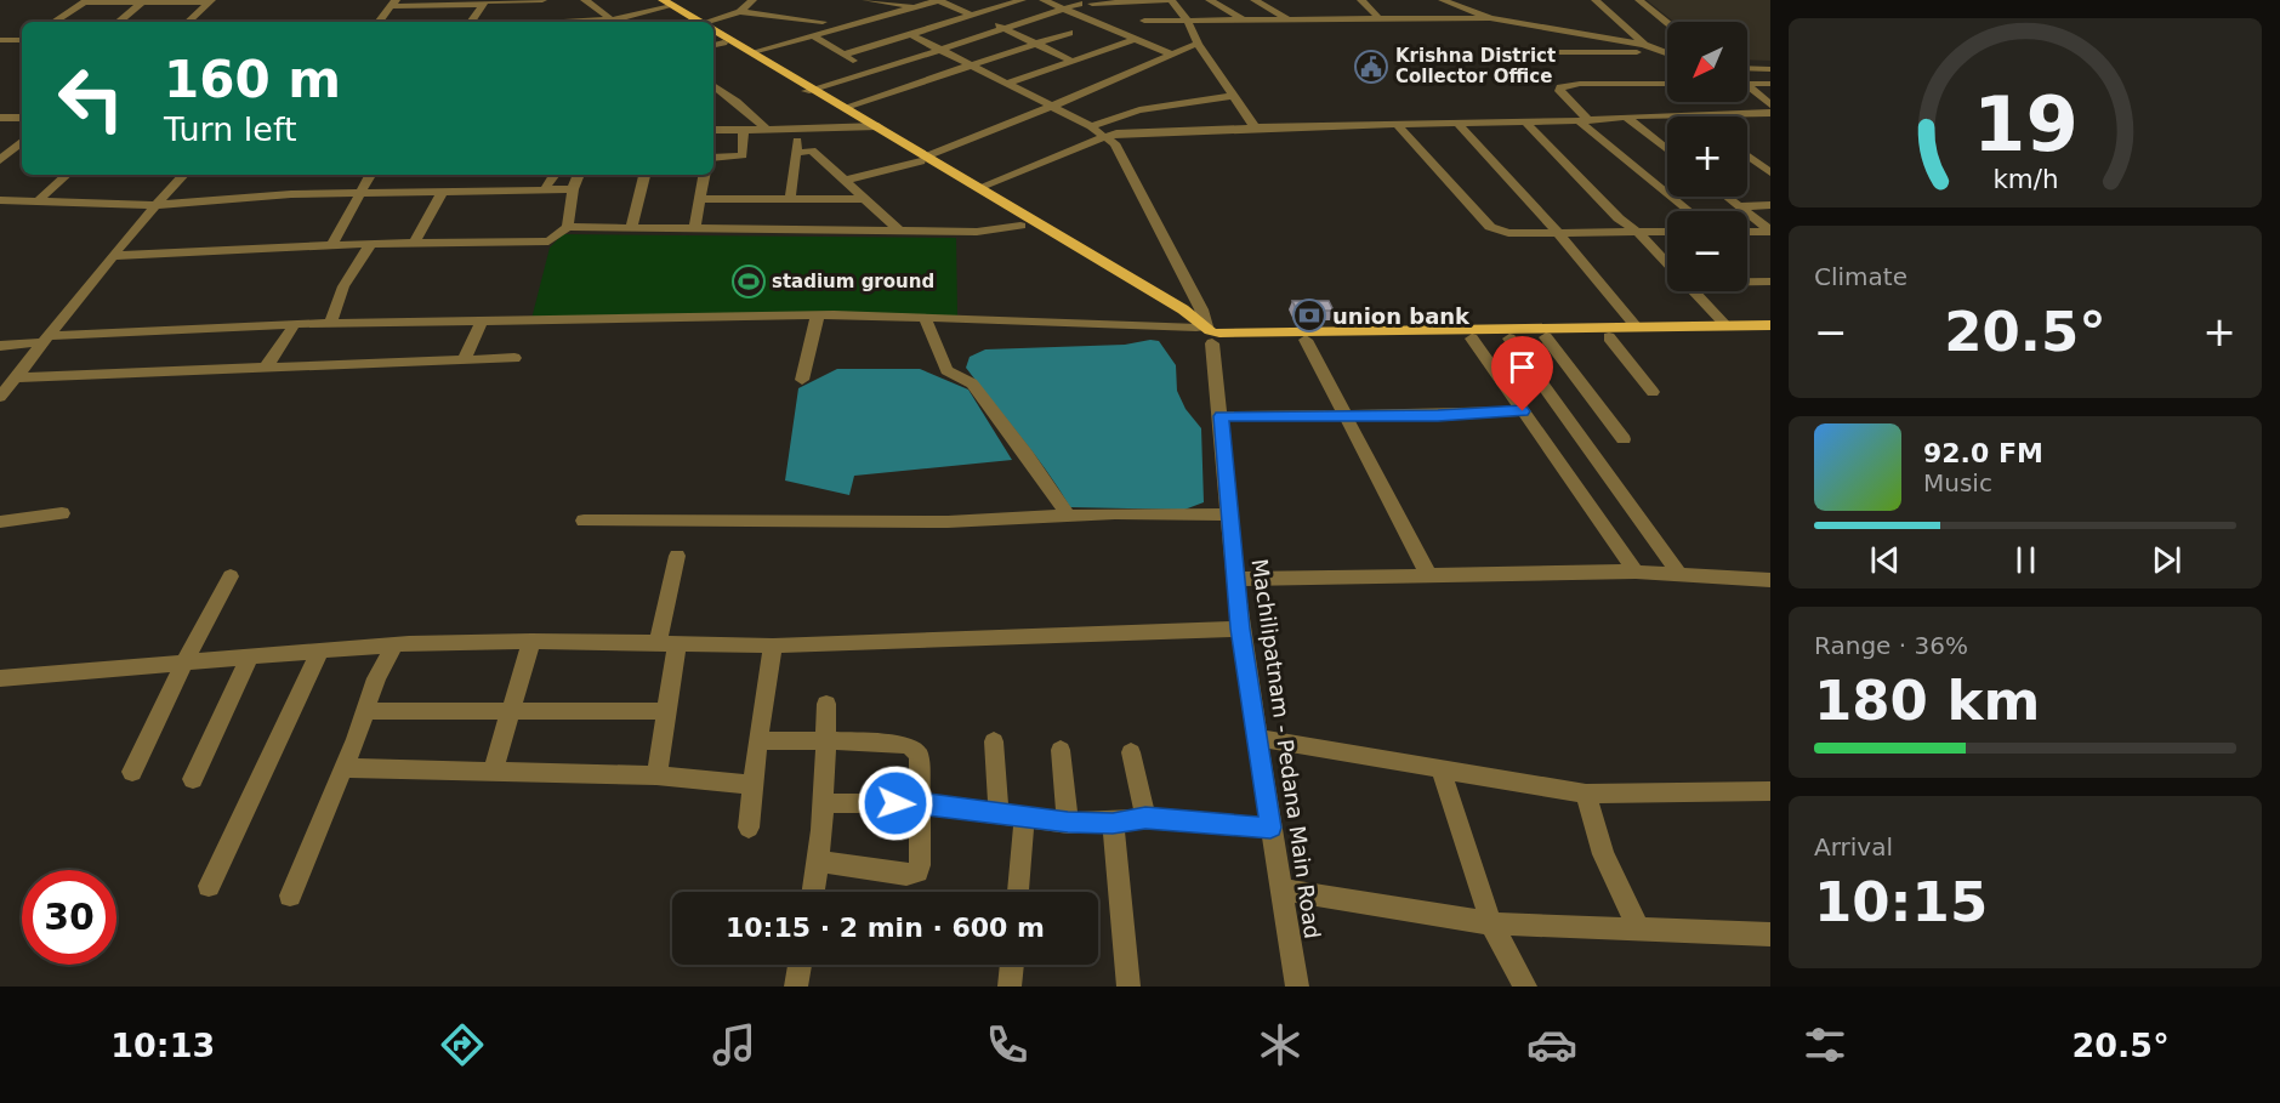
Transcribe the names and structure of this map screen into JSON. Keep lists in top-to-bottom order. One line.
{"streets":{"street":["Machilipatnam - Pedana Main Road"]},"places":{"public building":["Krishna District Collector Office"],"sports":["stadium ground"],"bank":["union bank"]},"north":"bottom left","page":{"map_buttons":["+","−"],"turn":["160 m","Turn left"],"tile":["Climate",["Range · 36%","180 km"],["Arrival","10:15"]],"heat":["−","20.5°","+"],"song":["92.0 FM","Music"],"limit":"30","trip":"10:15 · 2 min · 600 m","tabs":["10:13","20.5°"],"gauge":["19","km/h"]}}
